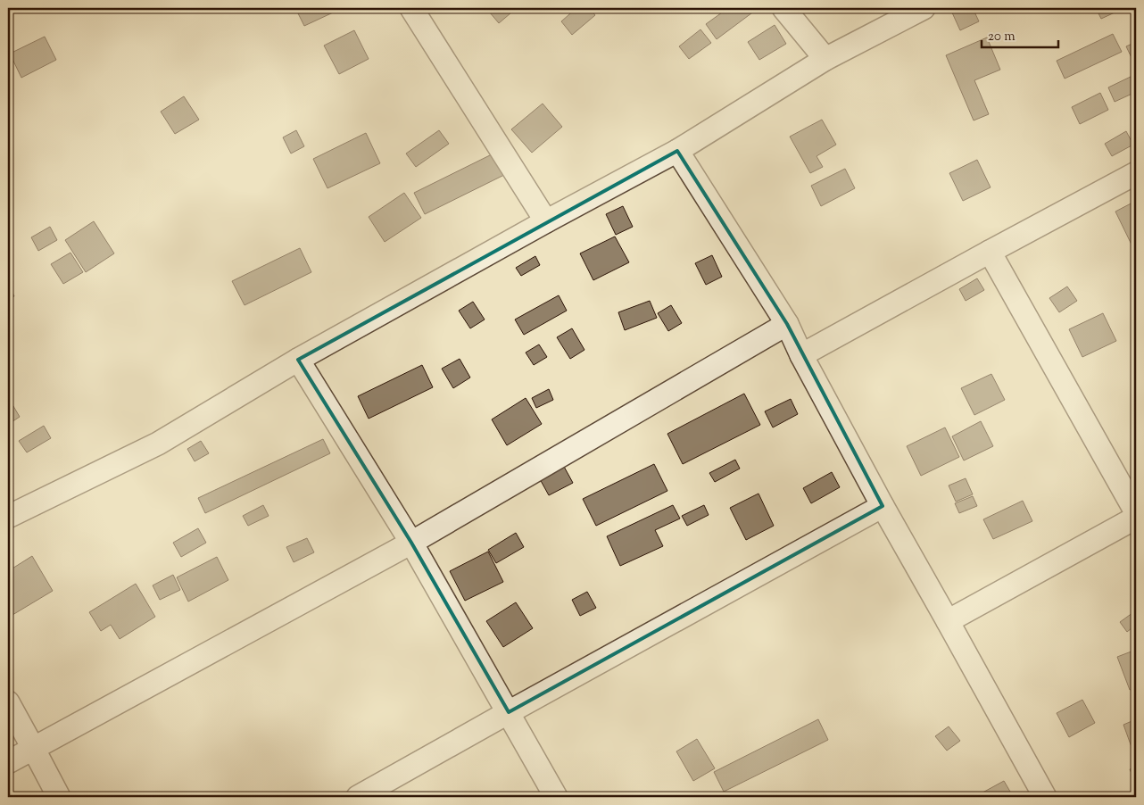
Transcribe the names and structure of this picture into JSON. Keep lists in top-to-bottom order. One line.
{"scale_bar":"20 m"}
